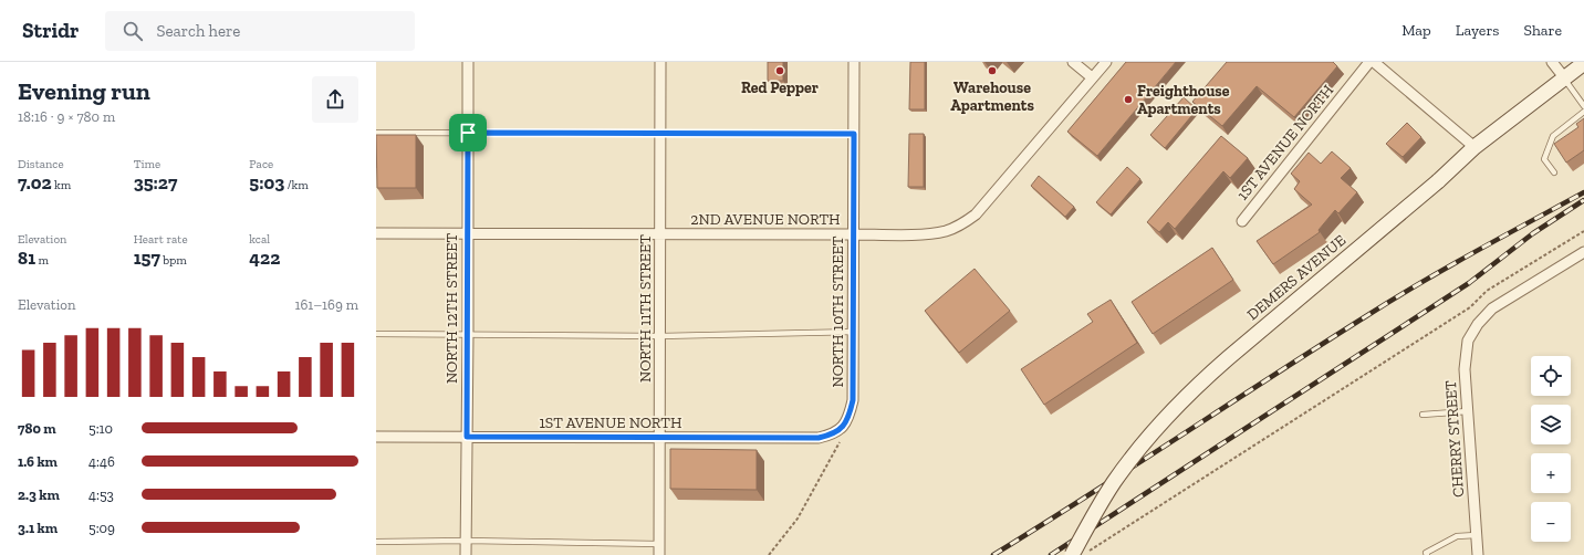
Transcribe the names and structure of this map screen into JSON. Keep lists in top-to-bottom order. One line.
{"streets":{"main road":["DEMERS AVENUE"],"street":["1ST AVENUE NORTH","2ND AVENUE NORTH","NORTH 12TH STREET","NORTH 11TH STREET","NORTH 10TH STREET","CHERRY STREET"]},"crossings":[["1ST AVENUE NORTH","NORTH 12TH STREET"],["1ST AVENUE NORTH","NORTH 11TH STREET"],["1ST AVENUE NORTH","NORTH 10TH STREET"],["2ND AVENUE NORTH","NORTH 12TH STREET"],["2ND AVENUE NORTH","NORTH 11TH STREET"],["2ND AVENUE NORTH","NORTH 10TH STREET"]],"places":["Red Pepper","Warehouse Apartments","Freighthouse Apartments"],"page":{"header":"Stridr","search":"Search here","nav":["Map","Layers","Share"],"heading":["Evening run","18:16 · 9 × 780 m"],"stats":[["Distance","7.02 km"],["Time","35:27"],["Pace","5:03 /km"],["Elevation","81 m"],["Heart rate","157 bpm"],["kcal","422"]],"chart":["Elevation","161–169 m"],"map_buttons":["+","−"],"list":[{"name":"780 m","note":"5:10"},{"name":"1.6 km","note":"4:46"},{"name":"2.3 km","note":"4:53"},{"name":"3.1 km","note":"5:09"}]}}
